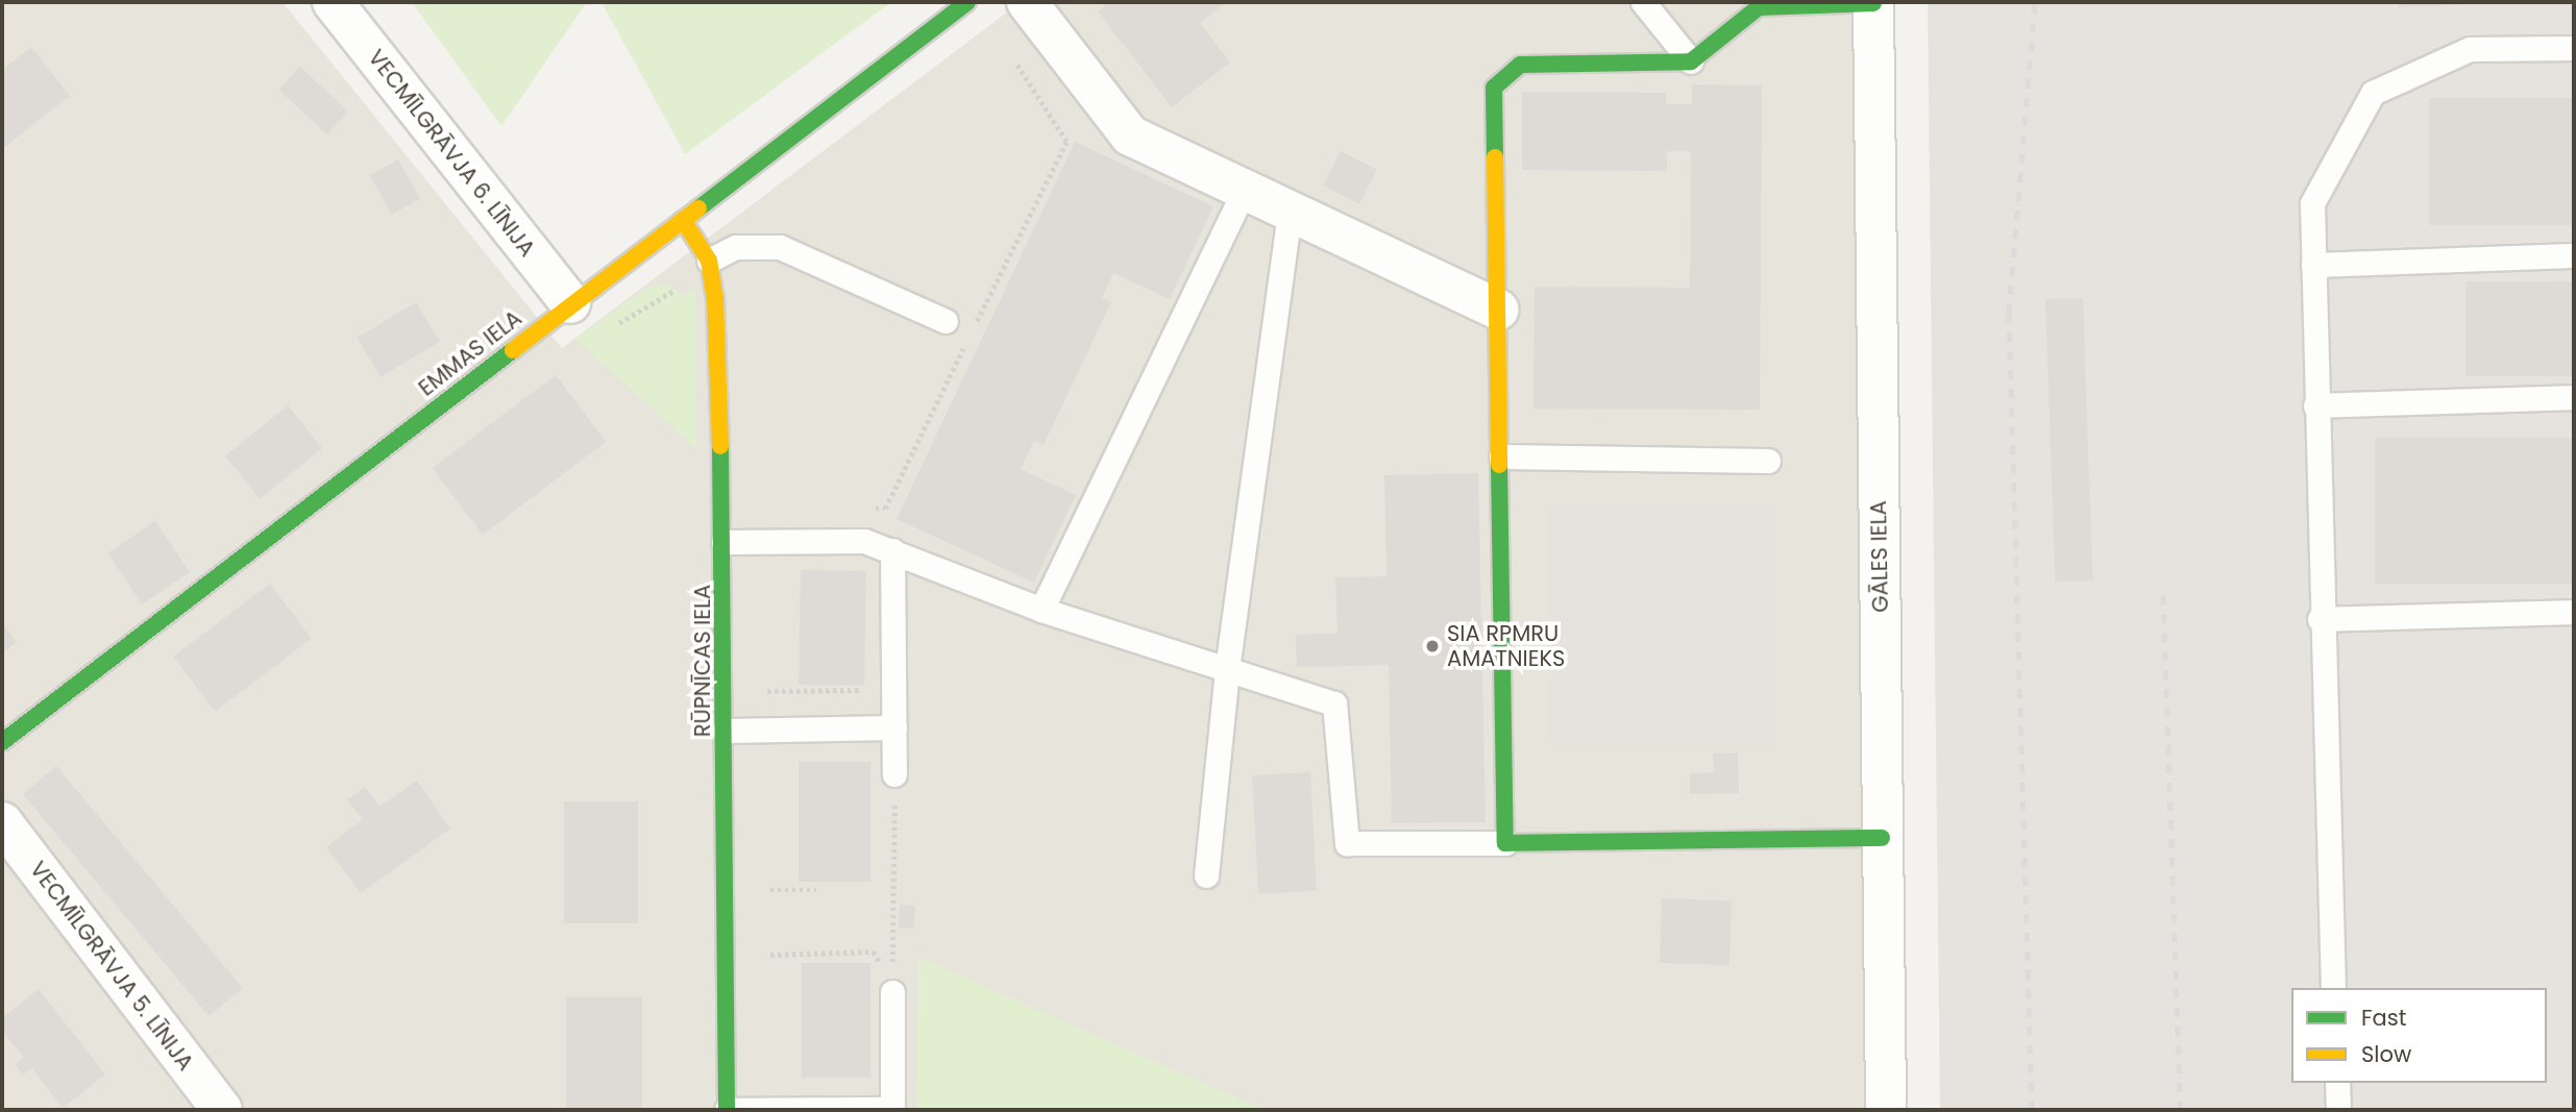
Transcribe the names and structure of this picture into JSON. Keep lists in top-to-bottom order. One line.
{"streets":{"street":["VECMĪLGRĀVJA 6. LĪNIJA","EMMAS IELA","GĀLES IELA","RŪPNĪCAS IELA","VECMĪLGRĀVJA 5. LĪNIJA"]},"crossings":[["VECMĪLGRĀVJA 6. LĪNIJA","EMMAS IELA"],["EMMAS IELA","RŪPNĪCAS IELA"]],"places":["SIA RPMRU AMATNIEKS"],"legend":["Fast","Slow"]}
